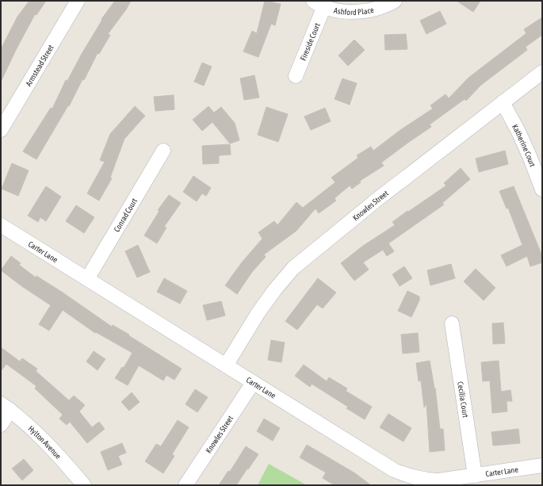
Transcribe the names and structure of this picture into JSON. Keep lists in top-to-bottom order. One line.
{"streets":{"street":["Ashford Place","Fireside Court","Armstead Street","Katherine Court","Knowles Street","Conrad Court","Carter Lane","Cecilia Court","Hylton Avenue"]},"crossings":[["Ashford Place","Fireside Court"],["Katherine Court","Knowles Street"],["Knowles Street","Carter Lane"],["Conrad Court","Carter Lane"],["Carter Lane","Cecilia Court"]]}
